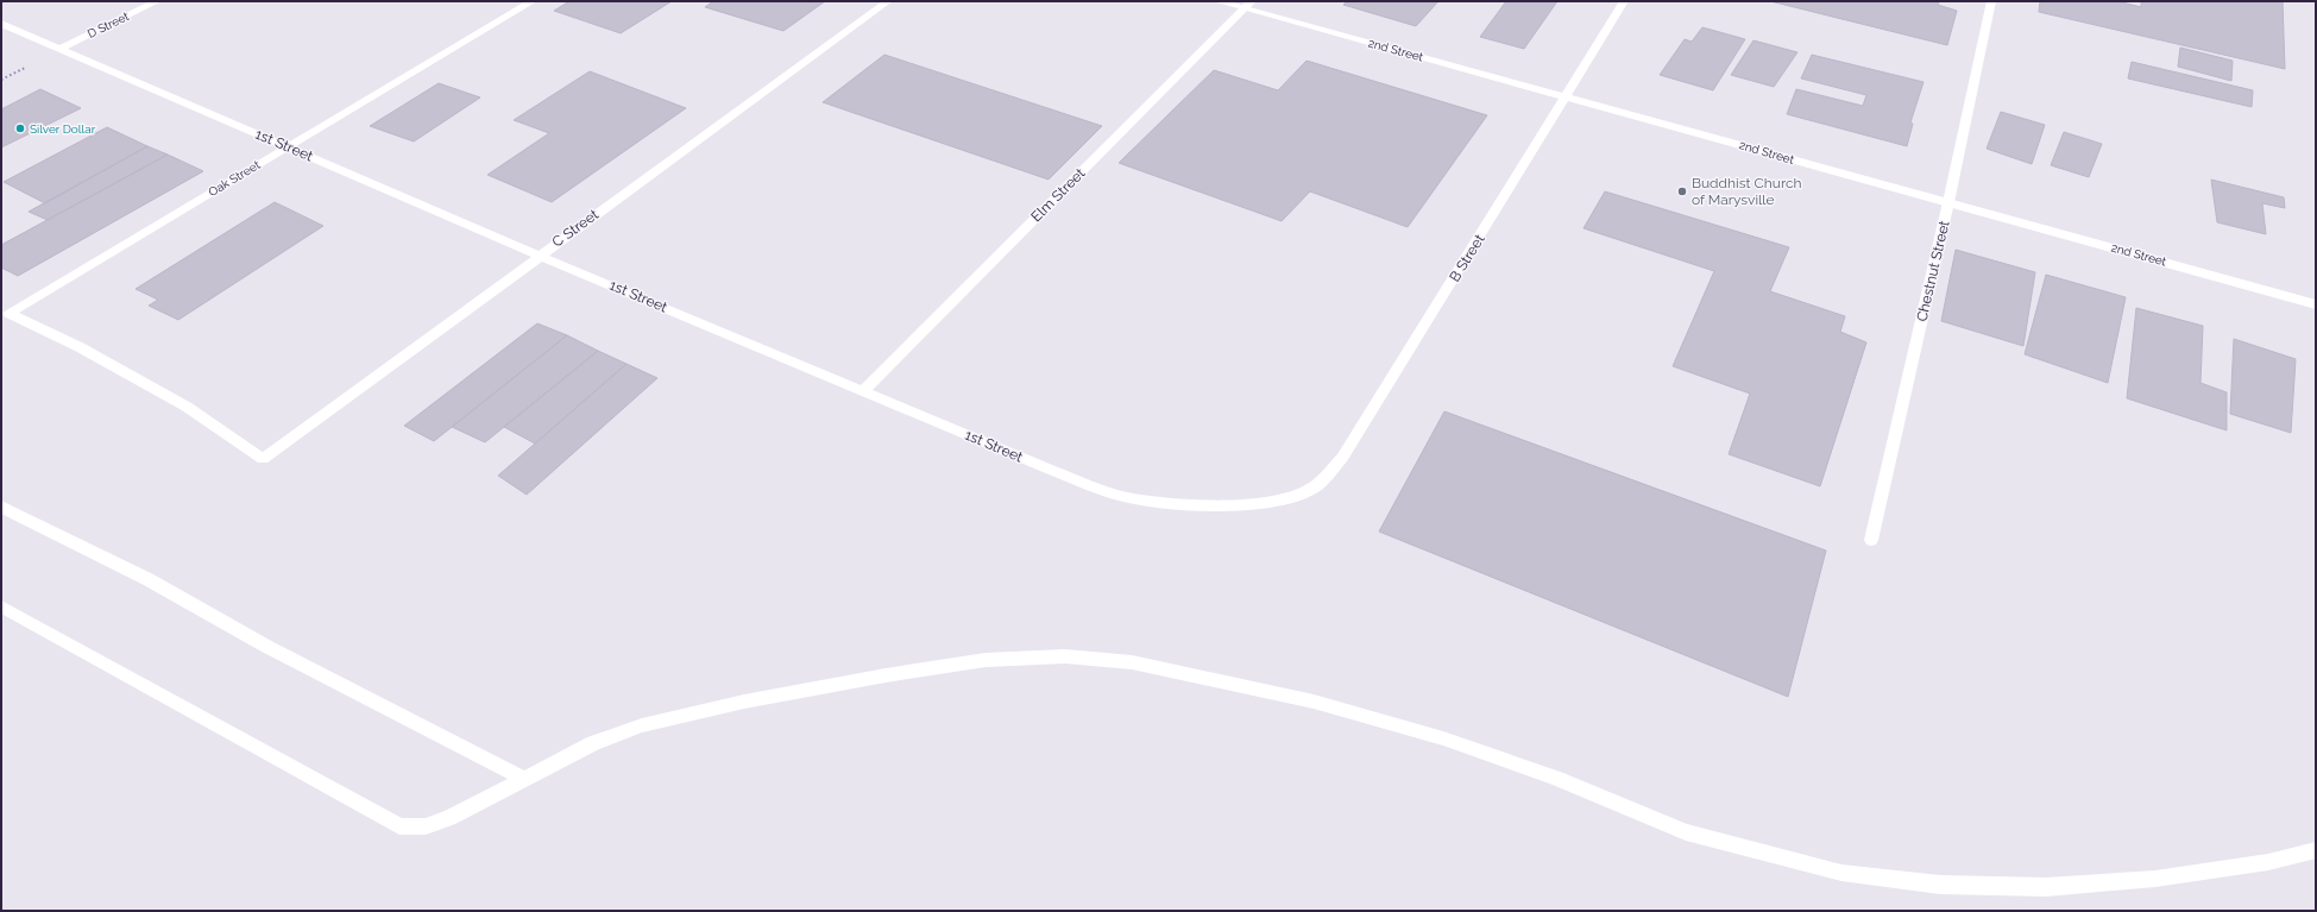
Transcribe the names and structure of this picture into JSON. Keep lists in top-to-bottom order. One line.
{"streets":{"street":["D Street","2nd Street","1st Street","Oak Street","Elm Street","C Street","B Street","Chestnut Street"]},"crossings":[["D Street","1st Street"],["2nd Street","Elm Street"],["2nd Street","B Street"],["2nd Street","Chestnut Street"],["1st Street","Oak Street"],["1st Street","Elm Street"],["1st Street","C Street"],["1st Street","B Street"],["Oak Street","C Street"]],"places":["Silver Dollar","Buddhist Church of Marysville"]}
